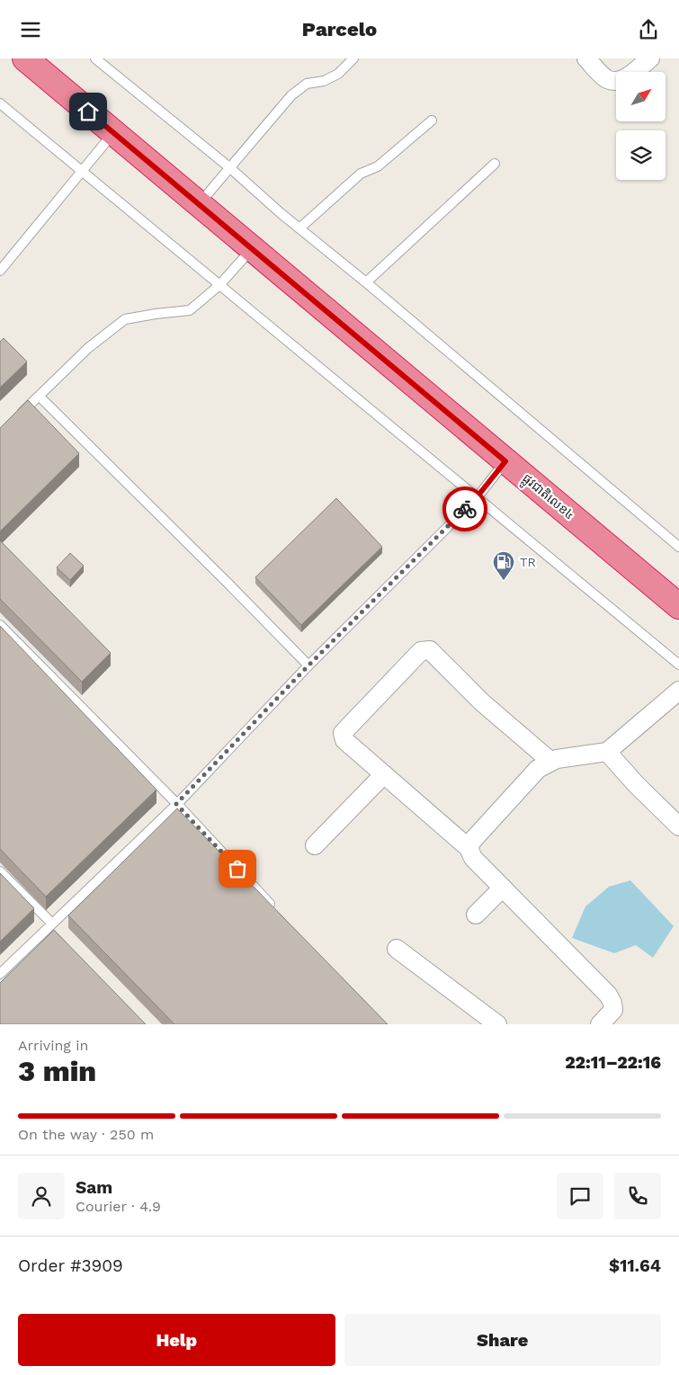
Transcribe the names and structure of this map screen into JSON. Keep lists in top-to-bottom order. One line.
{"streets":{"highway":["ផ្លូវជាតិលេខ៤"]},"places":{"fuel station":["TR"]},"north":"top right","page":{"header":"Parcelo","heading":["3 min","Arriving in","22:11–22:16"],"panel":["Sam","Courier · 4.9","Order #3909","$11.64"],"bar":"On the way · 250 m","buttons":["Help","Share"]}}
